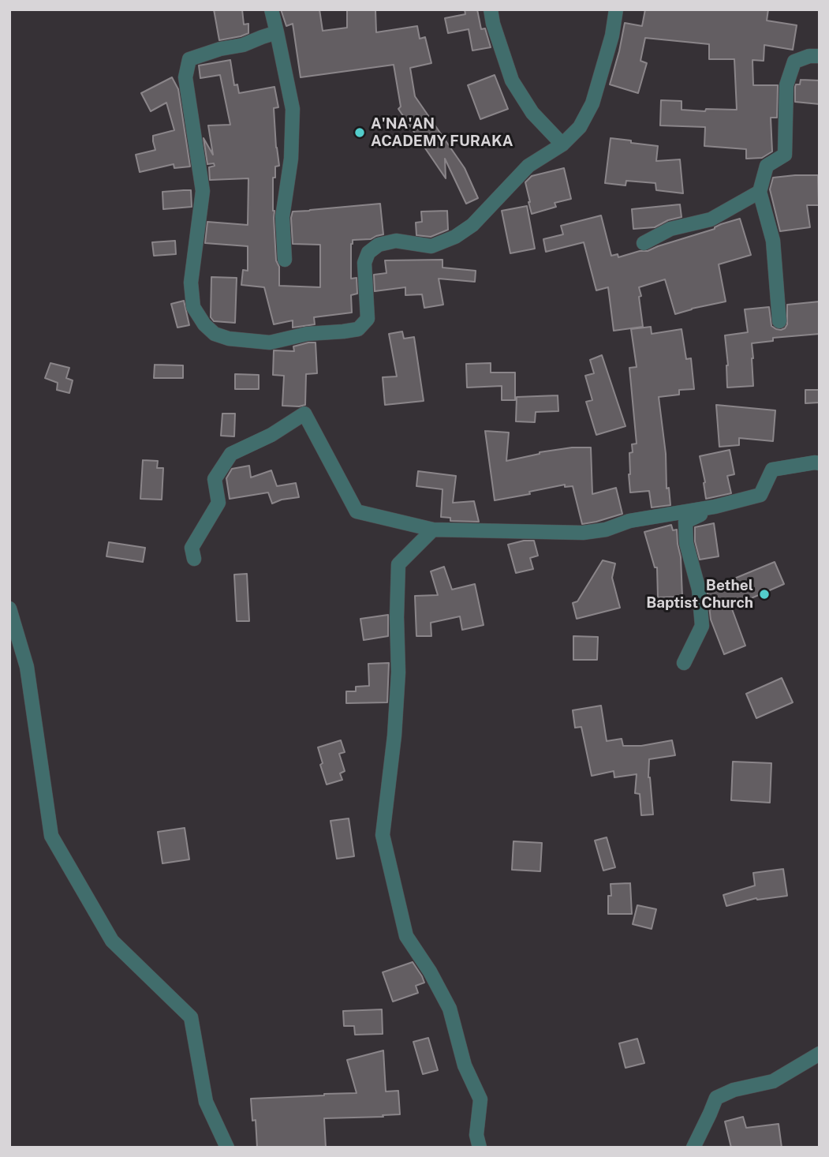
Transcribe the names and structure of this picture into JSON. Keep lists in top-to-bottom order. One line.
{"places":["A'NA'AN ACADEMY FURAKA","Bethel Baptist Church"]}
